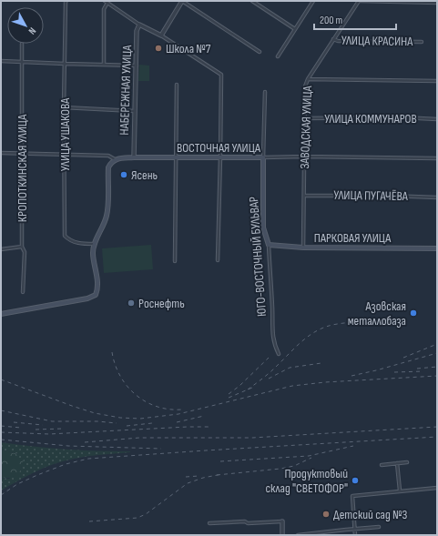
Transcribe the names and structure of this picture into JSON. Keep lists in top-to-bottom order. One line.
{"streets":{"main road":["ВОСТОЧНАЯ УЛИЦА","ПАРКОВАЯ УЛИЦА","ЮГО-ВОСТОЧНЫЙ БУЛЬВАР"],"street":["УЛИЦА КРАСИНА","НАБЕРЕЖНАЯ УЛИЦА","УЛИЦА КОММУНАРОВ","ЗАВОДСКАЯ УЛИЦА","УЛИЦА УШАКОВА","КРОПОТКИНСКАЯ УЛИЦА","УЛИЦА ПУГАЧЁВА"]},"crossings":[["УЛИЦА КРАСИНА","ЗАВОДСКАЯ УЛИЦА"],["НАБЕРЕЖНАЯ УЛИЦА","ВОСТОЧНАЯ УЛИЦА"],["УЛИЦА КОММУНАРОВ","ЗАВОДСКАЯ УЛИЦА"],["ЗАВОДСКАЯ УЛИЦА","ВОСТОЧНАЯ УЛИЦА"],["ЗАВОДСКАЯ УЛИЦА","УЛИЦА ПУГАЧЁВА"],["ЗАВОДСКАЯ УЛИЦА","ПАРКОВАЯ УЛИЦА"],["УЛИЦА УШАКОВА","ВОСТОЧНАЯ УЛИЦА"],["ВОСТОЧНАЯ УЛИЦА","КРОПОТКИНСКАЯ УЛИЦА"],["ВОСТОЧНАЯ УЛИЦА","ЮГО-ВОСТОЧНЫЙ БУЛЬВАР"],["ПАРКОВАЯ УЛИЦА","ЮГО-ВОСТОЧНЫЙ БУЛЬВАР"]],"places":["Школа №7","Ясень","Роснефть","Азовская металлобаза","Продуктовый склад \"СВЕТОФОР\"","Детский сад №3"],"scale_bar":"200 m","north":"bottom right"}
